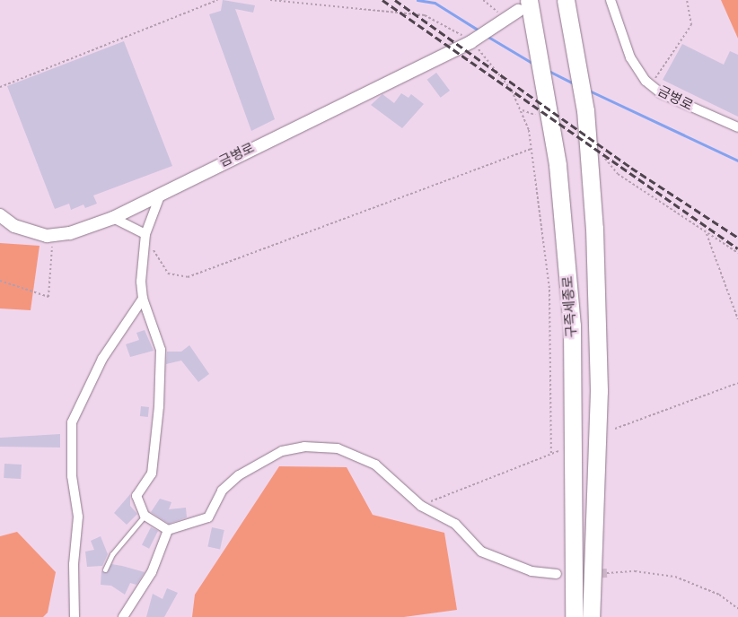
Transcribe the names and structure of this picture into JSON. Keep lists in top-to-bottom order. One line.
{"streets":{"highway":["구즉세종로"],"street":["금병로"]}}
